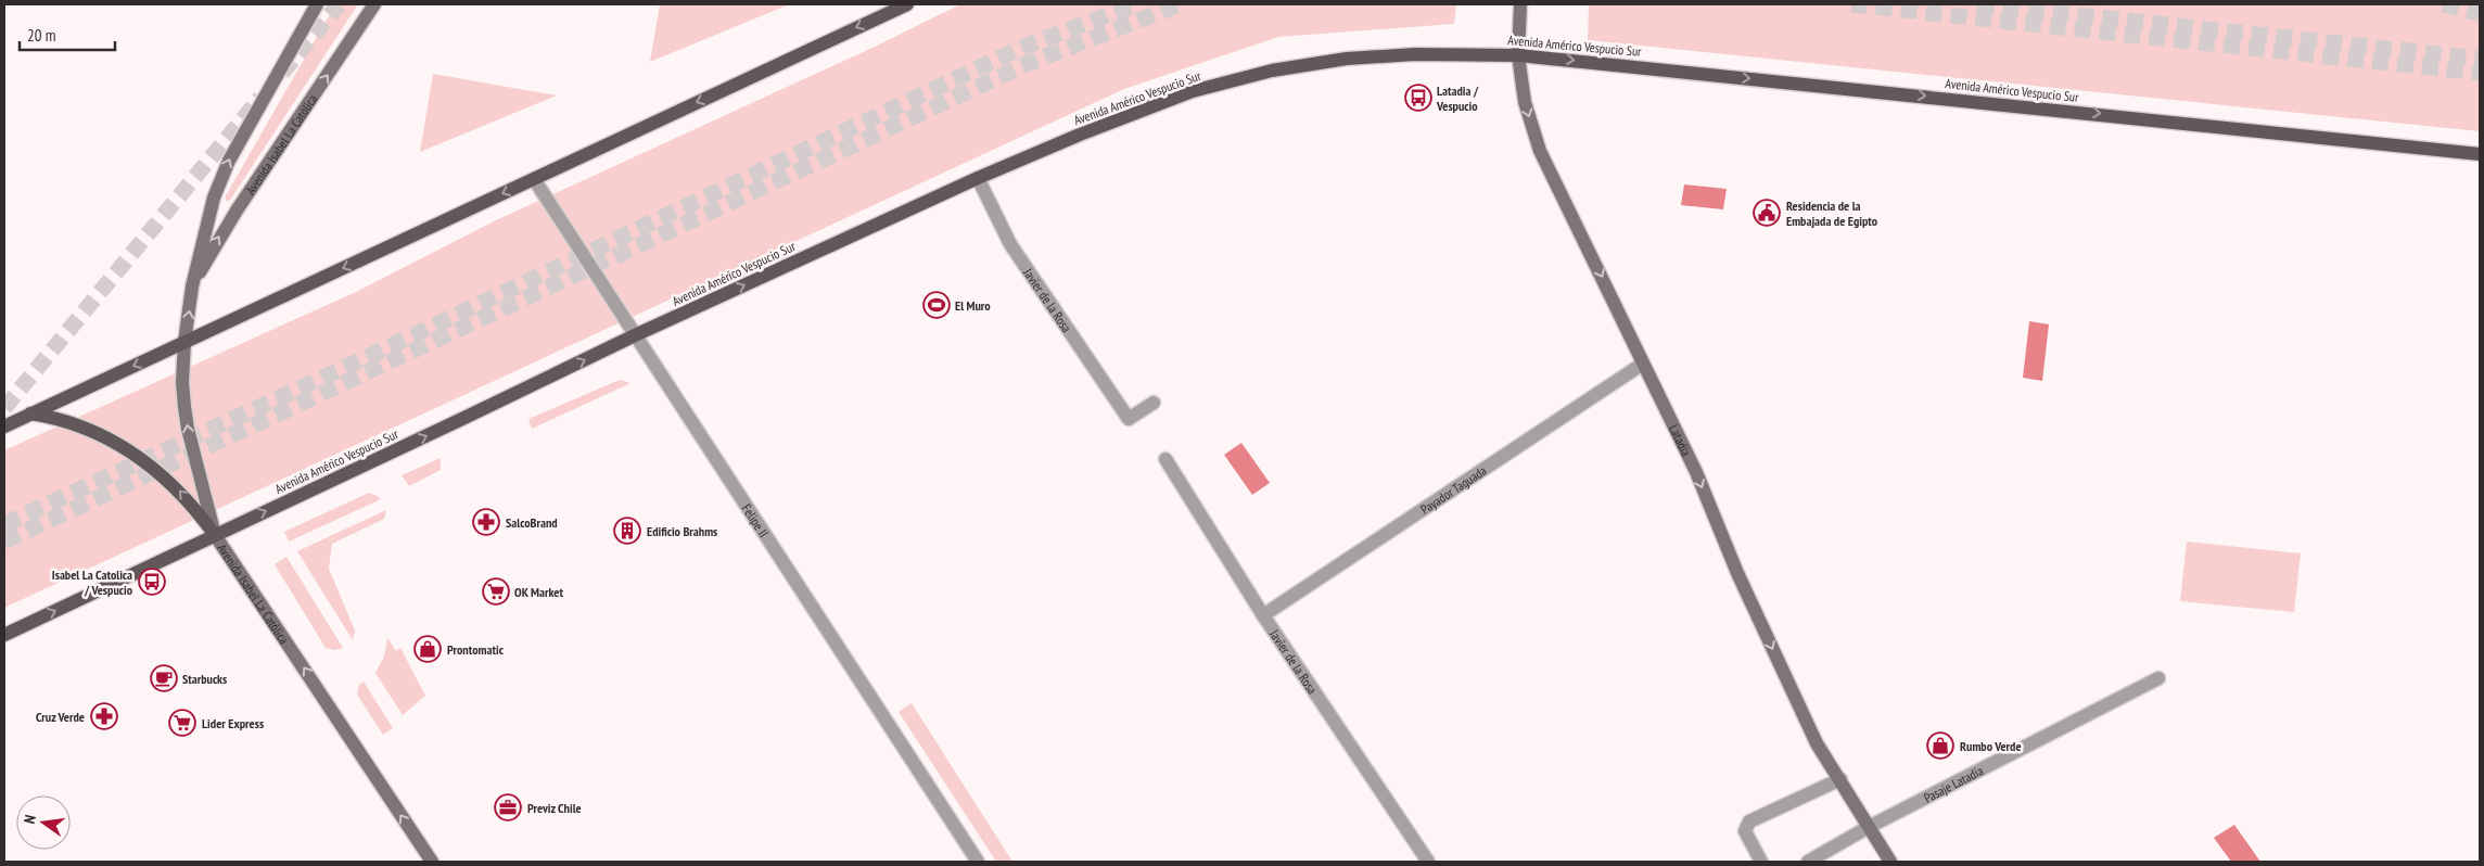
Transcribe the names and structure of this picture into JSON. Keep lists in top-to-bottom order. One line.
{"streets":{"main road":["Avenida Américo Vespucio Sur","Avenida Isabel La Católica","Latadía"],"street":["Javier de la Rosa","Payador Taguada","Felipe II","Pasaje Latadía"]},"crossings":[["Avenida Américo Vespucio Sur","Avenida Isabel La Católica"],["Avenida Américo Vespucio Sur","Javier de la Rosa"],["Avenida Américo Vespucio Sur","Latadía"],["Avenida Américo Vespucio Sur","Felipe II"],["Javier de la Rosa","Payador Taguada"],["Latadía","Payador Taguada"],["Latadía","Pasaje Latadía"]],"one_way":["Avenida Américo Vespucio Sur","Avenida Isabel La Católica","Latadía"],"places":{"bus stop":["Latadia / Vespucio","Isabel La Catolica / Vespucio"],"public building":["Residencia de la Embajada de Egipto"],"sports":["El Muro"],"pharmacy":["SalcoBrand","Cruz Verde"],"building":["Edificio Brahms"],"supermarket":["OK Market","Lider Express"],"shop":["Prontomatic","Rumbo Verde"],"cafe":["Starbucks"],"office":["Previz Chile"]},"scale_bar":"20 m","north":"left"}
